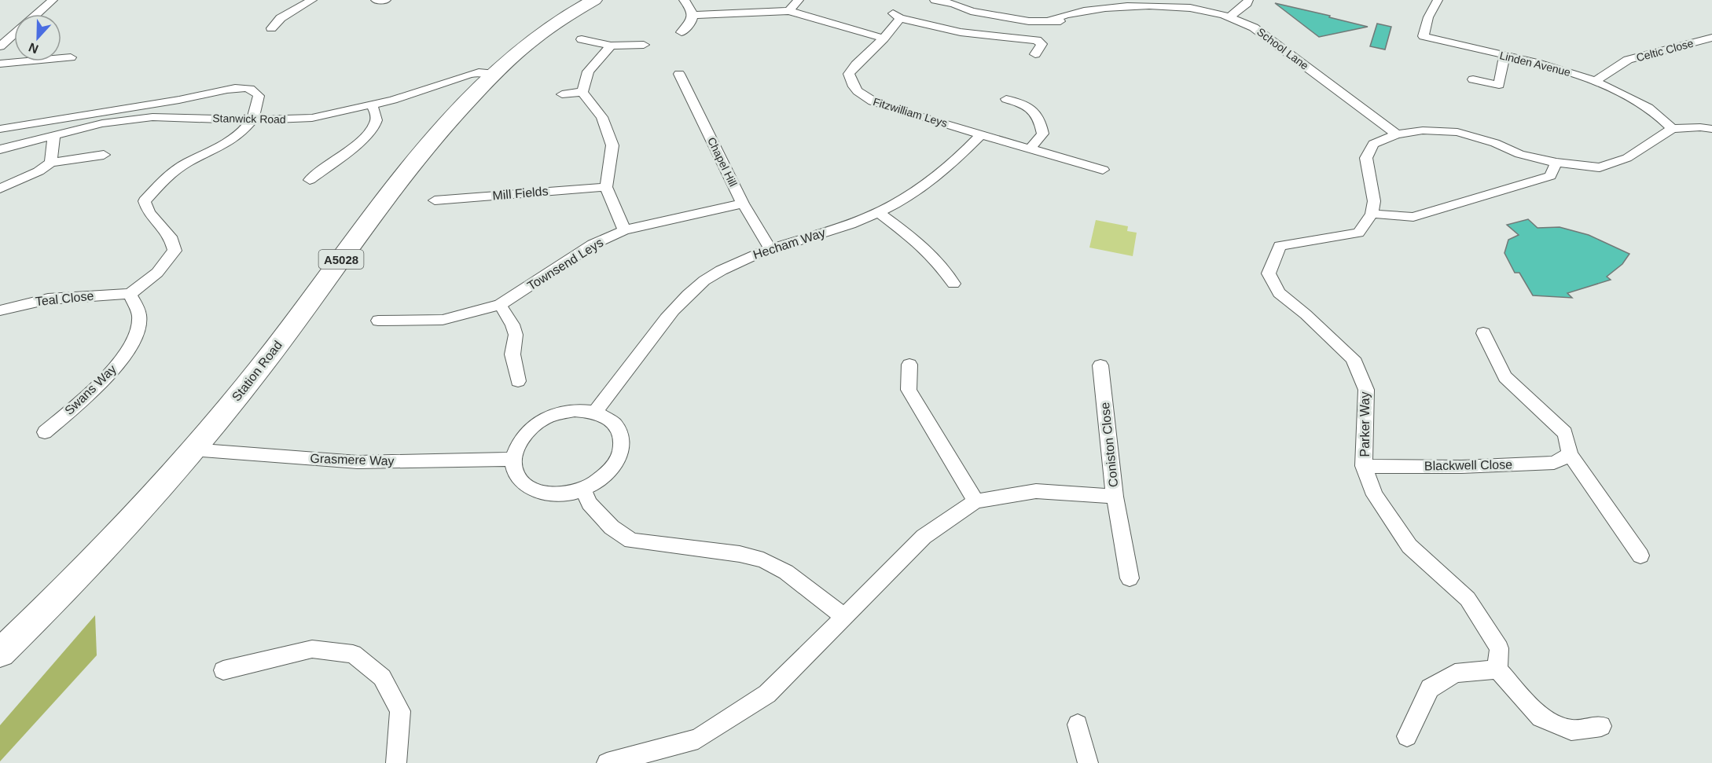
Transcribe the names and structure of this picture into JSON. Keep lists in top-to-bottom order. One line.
{"streets":{"main road":["A5028","Station Road"],"street":["School Lane","Celtic Close","Linden Avenue","Fitzwilliam Leys","Stanwick Road","Chapel Hill","Mill Fields","Hecham Way","Townsend Leys","Teal Close","Swans Way","Parker Way","Coniston Close","Grasmere Way","Blackwell Close"]},"crossings":[["Celtic Close","Linden Avenue"],["Fitzwilliam Leys","Hecham Way"],["Stanwick Road","A5028"],["Stanwick Road","Station Road"],["Chapel Hill","Hecham Way"],["Chapel Hill","Townsend Leys"],["Hecham Way","Grasmere Way"],["A5028","Station Road"],["Teal Close","Swans Way"],["Station Road","Grasmere Way"],["Parker Way","Blackwell Close"]],"north":"bottom"}
